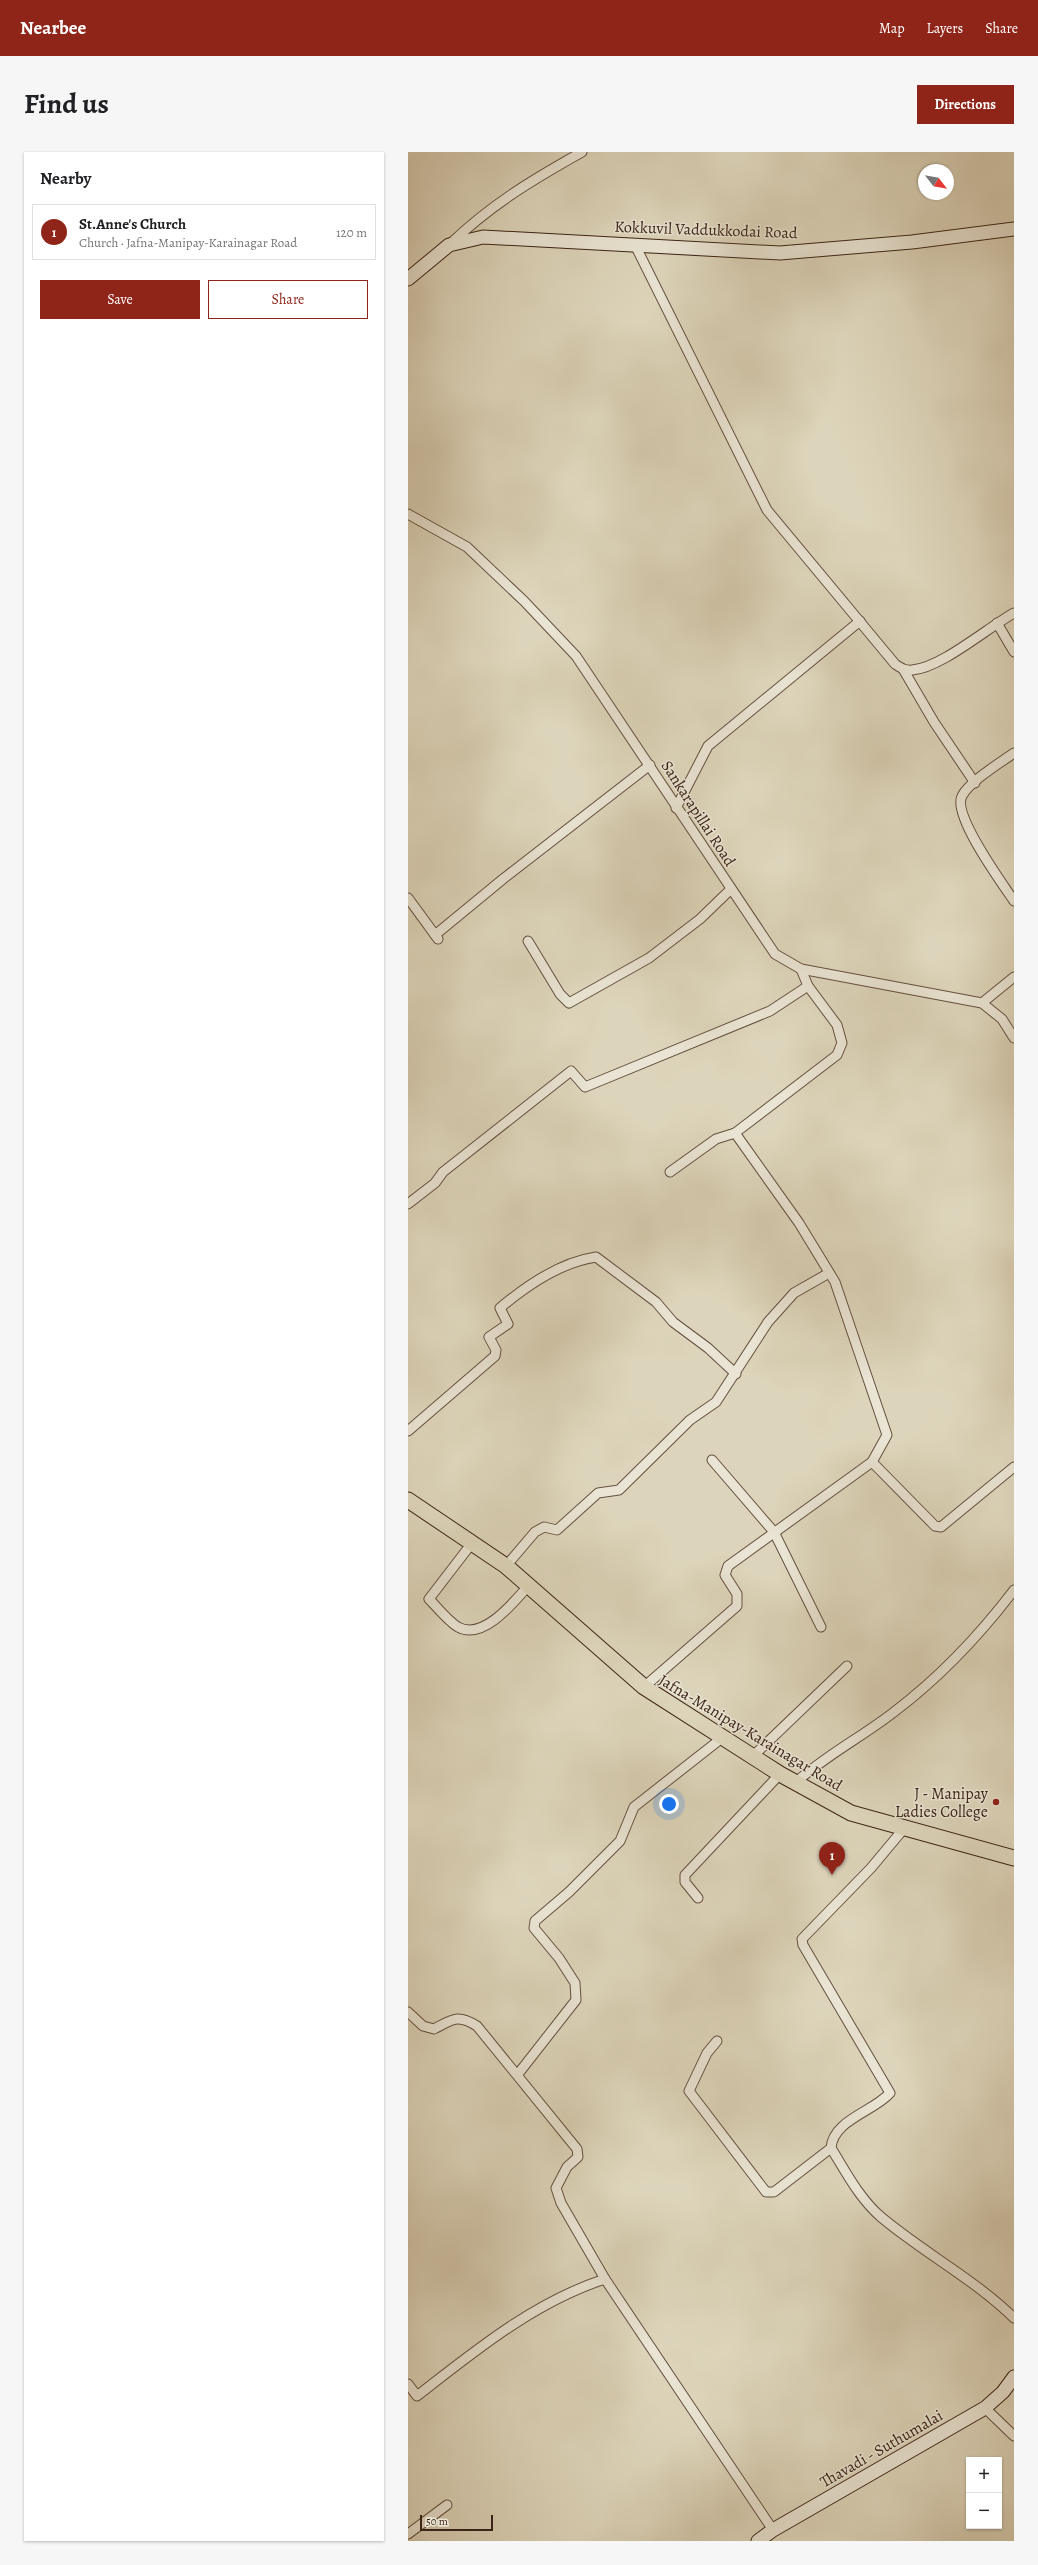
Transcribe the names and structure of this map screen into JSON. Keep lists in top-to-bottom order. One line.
{"streets":{"main road":["Kokkuvil Vaddukkodai Road","Jafna-Manipay-Karainagar Road","Thavadi - Suthumalai"],"street":["Sankarapillai Road"]},"places":["J - Manipay Ladies College"],"scale_bar":"50 m","north":"bottom right","page":{"header":"Nearbee","nav":["Map","Layers","Share"],"title":"Find us","buttons":["Directions",["Save","Share"]],"heading":"Nearby","list":[{"mark":"1","name":"St.Anne's Church","note":"Church · Jafna-Manipay-Karainagar Road","value":"120 m"}],"pins":"1","map_buttons":["+","−"],"scale":"50 m"}}
